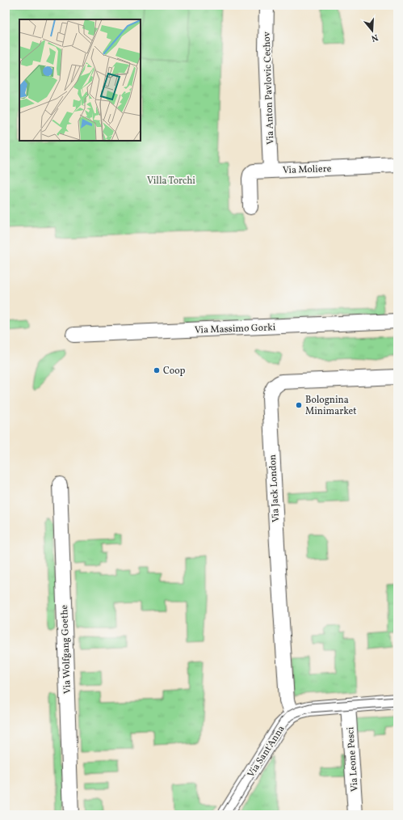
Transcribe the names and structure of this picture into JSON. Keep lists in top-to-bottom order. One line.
{"streets":{"street":["Via Anton Pavlovic Cechov","Via Moliere","Via Massimo Gorki","Via Jack London","Via Wolfgang Goethe","Via Sant'Anna","Via Leone Pesci"]},"crossings":[["Via Anton Pavlovic Cechov","Via Moliere"],["Via Jack London","Via Sant'Anna"],["Via Sant'Anna","Via Leone Pesci"]],"parks":["Villa Torchi"],"places":["Coop","Bolognina Minimarket"],"north":"bottom"}
